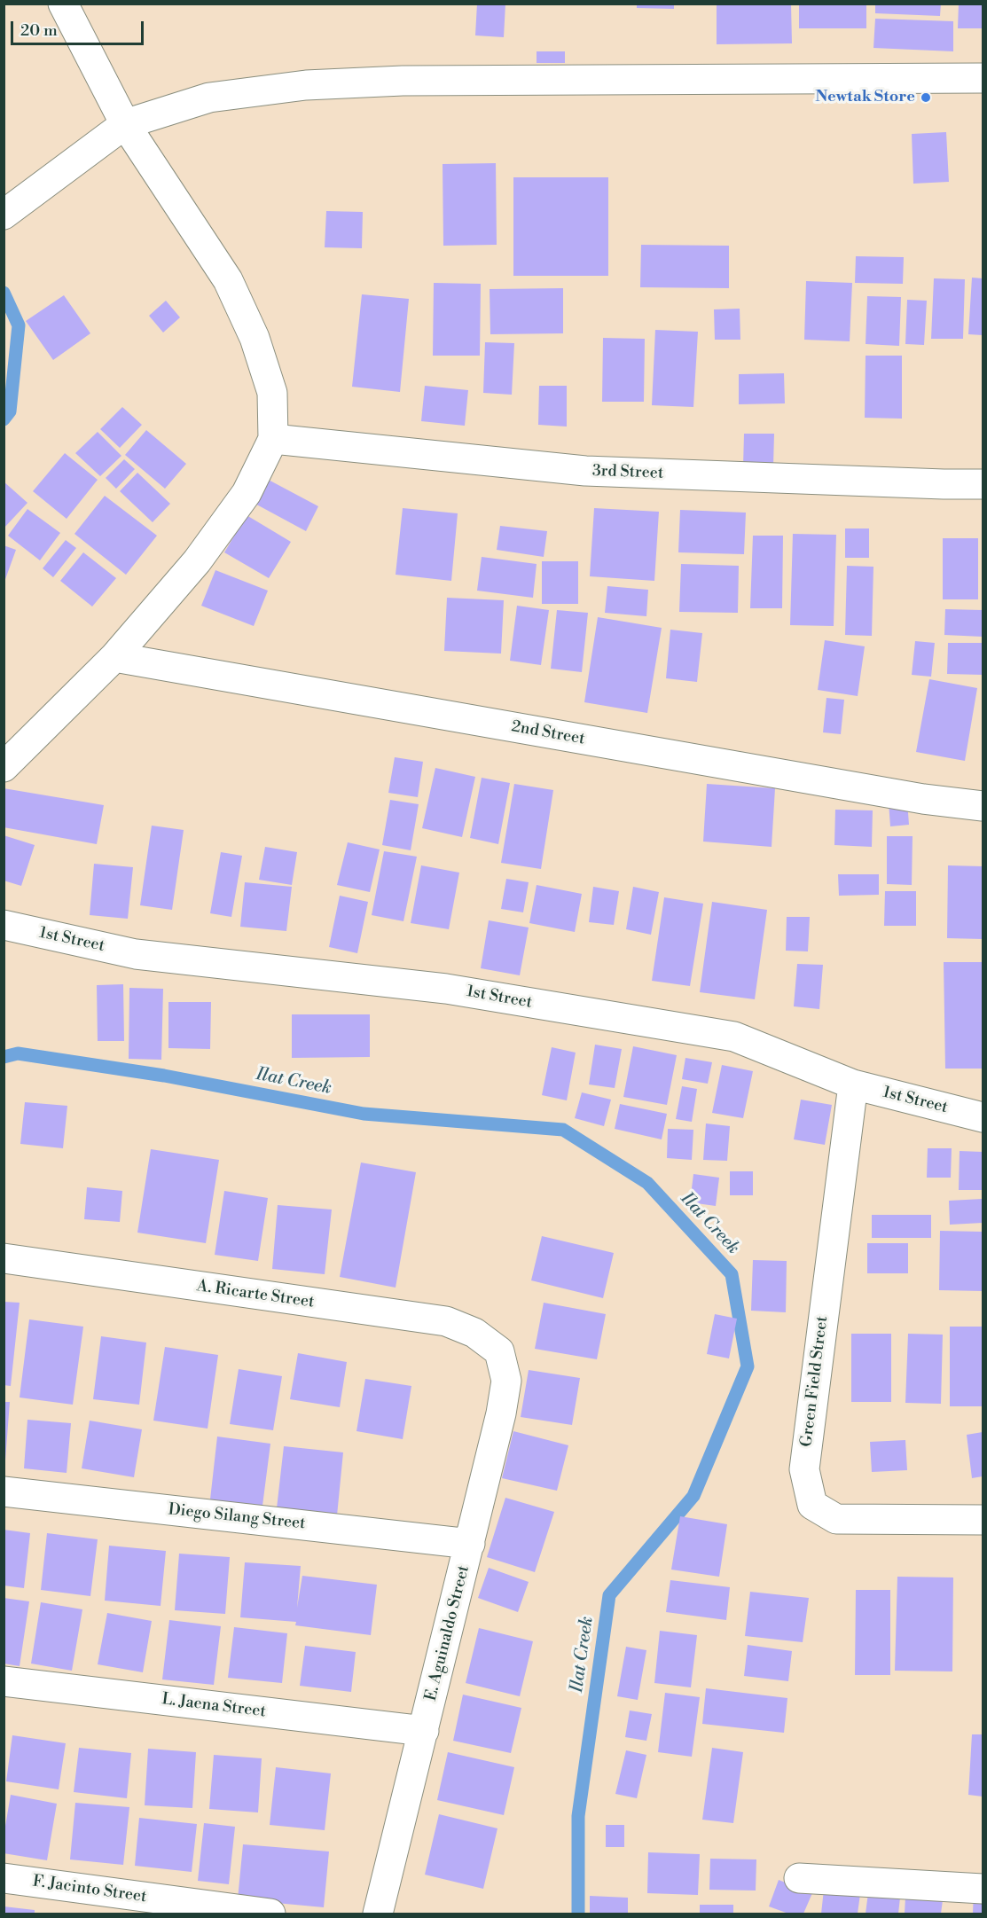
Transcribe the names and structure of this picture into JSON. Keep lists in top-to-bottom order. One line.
{"streets":{"street":["3rd Street","2nd Street","1st Street","A. Ricarte Street","Green Field Street","Diego Silang Street","E. Aguinaldo Street","L. Jaena Street","F. Jacinto Street"]},"crossings":[["1st Street","Green Field Street"],["A. Ricarte Street","E. Aguinaldo Street"],["Diego Silang Street","E. Aguinaldo Street"],["E. Aguinaldo Street","L. Jaena Street"]],"water":["Ilat Creek"],"places":["Newtak Store"],"scale_bar":"20 m"}
